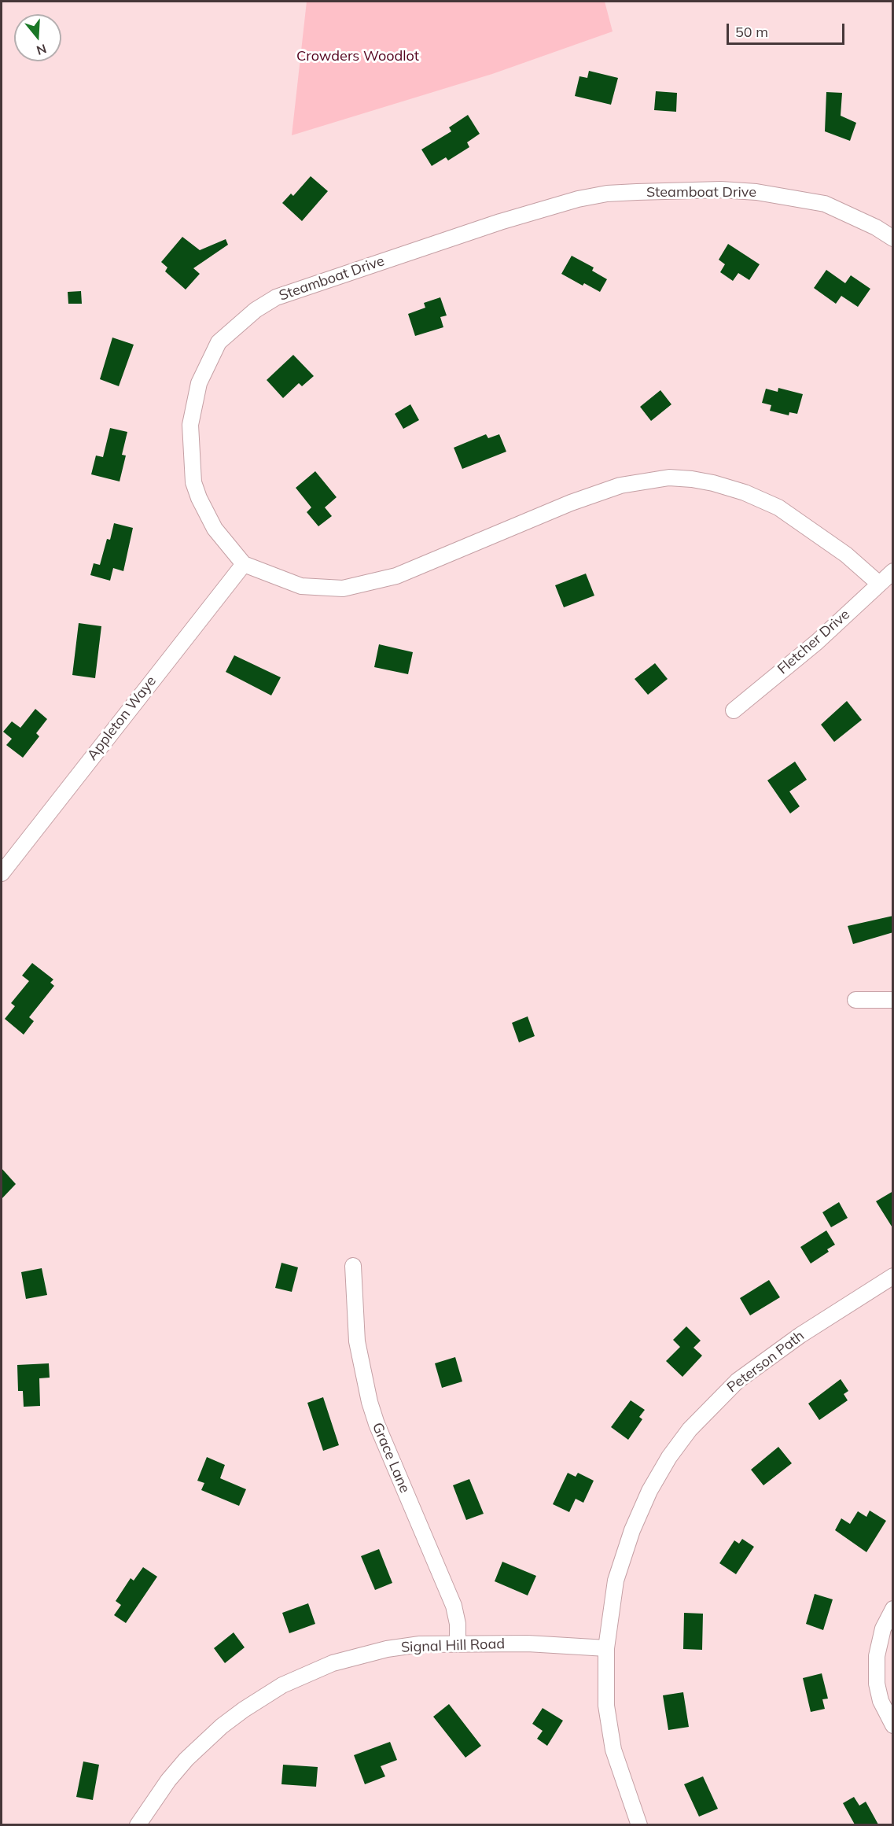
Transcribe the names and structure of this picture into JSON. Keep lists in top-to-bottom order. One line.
{"streets":{"street":["Steamboat Drive","Fletcher Drive","Appleton Waye","Peterson Path","Grace Lane","Signal Hill Road"]},"crossings":[["Steamboat Drive","Fletcher Drive"],["Steamboat Drive","Appleton Waye"],["Peterson Path","Signal Hill Road"],["Grace Lane","Signal Hill Road"]],"parks":["Crowders Woodlot"],"scale_bar":"50 m","north":"bottom"}
